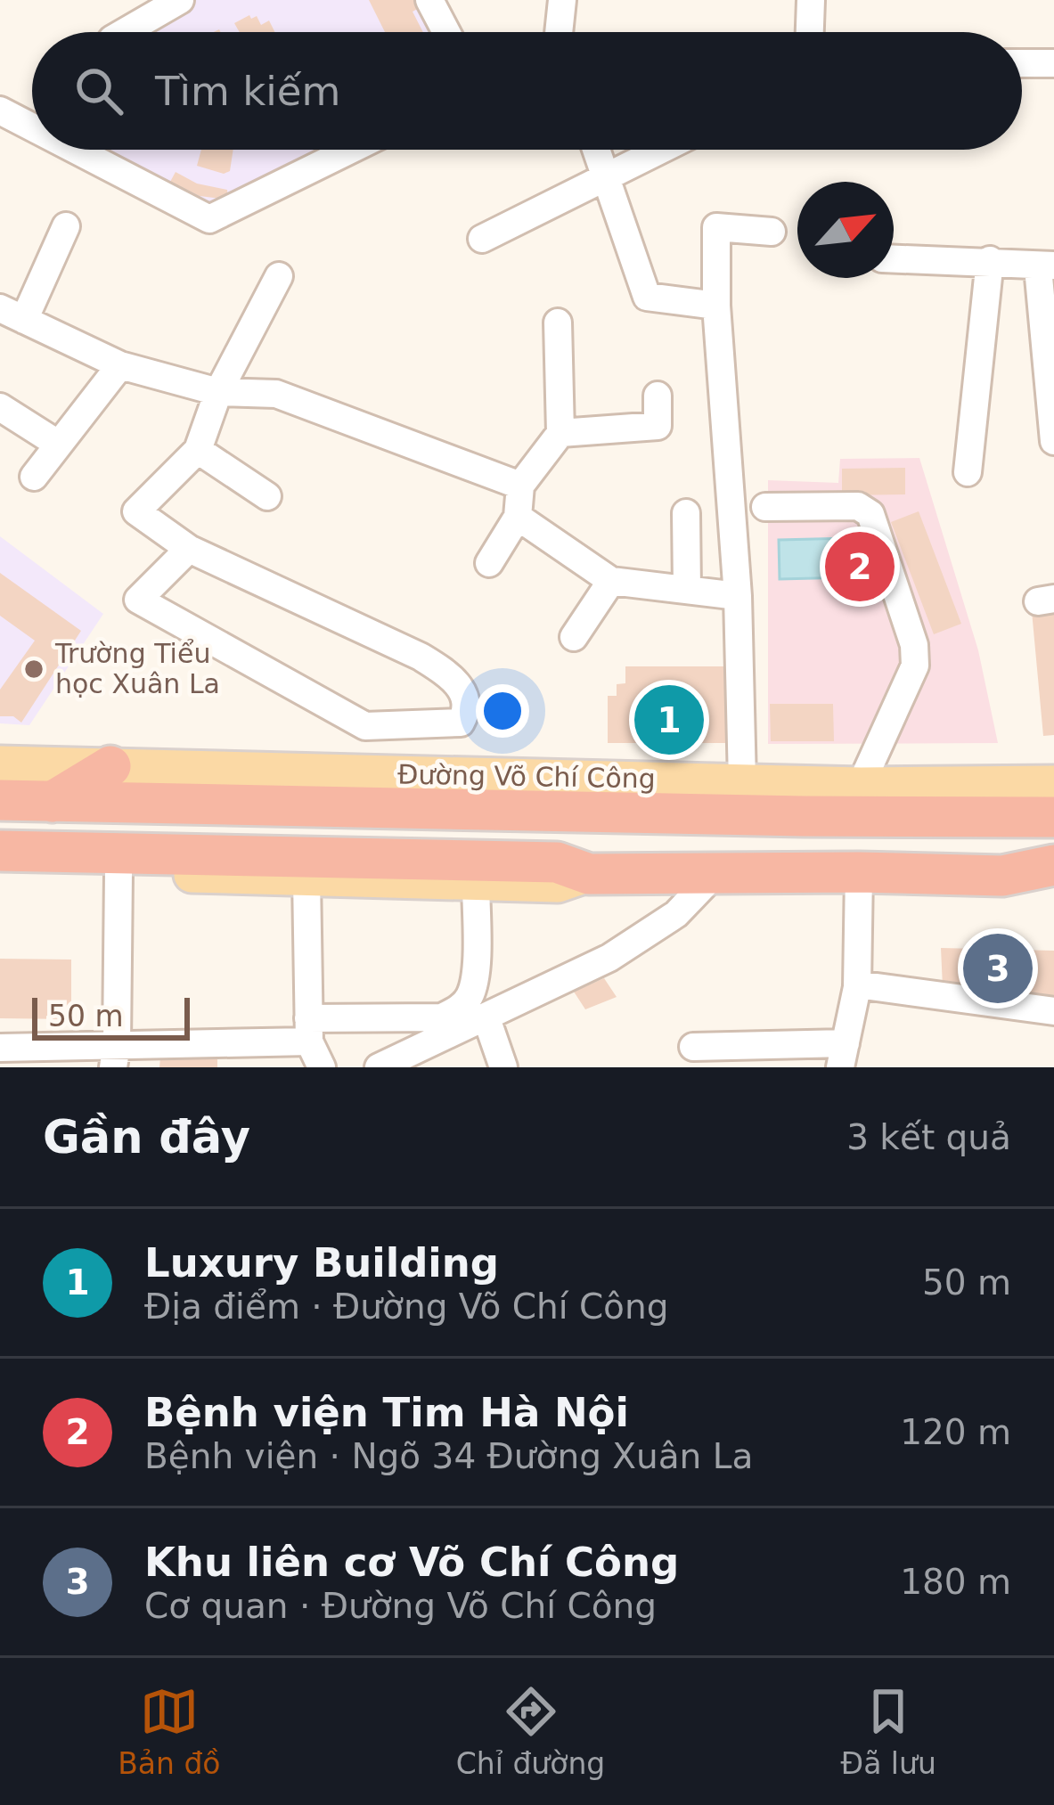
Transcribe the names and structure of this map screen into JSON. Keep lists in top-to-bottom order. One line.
{"streets":{"highway":["Đường Võ Chí Công"]},"places":["Trường Tiểu học Xuân La"],"scale_bar":"50 m","north":"top right","page":{"search":"Tìm kiếm","pins":["2","1","3"],"scale":"50 m","heading":["Gần đây","3 kết quả"],"list":[{"mark":"1","name":"Luxury Building","note":"Địa điểm · Đường Võ Chí Công","value":"50 m"},{"mark":"2","name":"Bệnh viện Tim Hà Nội","note":"Bệnh viện · Ngõ 34 Đường Xuân La","value":"120 m"},{"mark":"3","name":"Khu liên cơ Võ Chí Công","note":"Cơ quan · Đường Võ Chí Công","value":"180 m"}],"nav":["Bản đồ","Chỉ đường","Đã lưu"]}}
